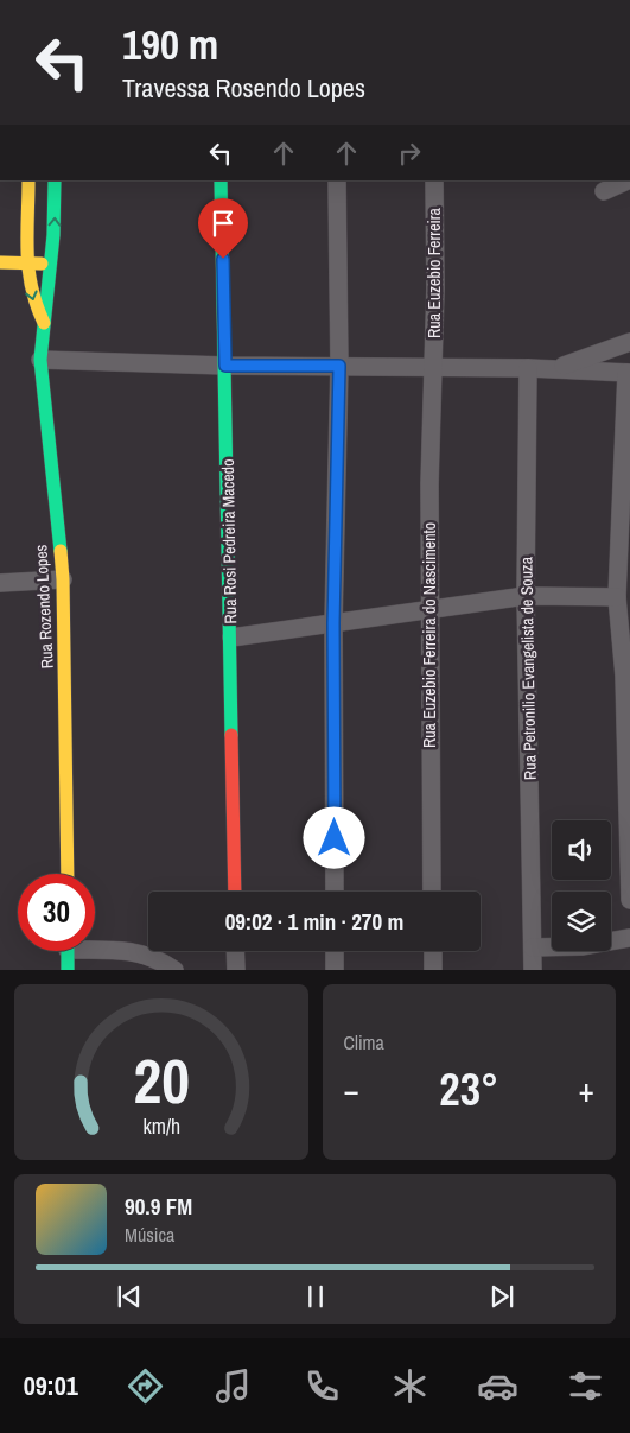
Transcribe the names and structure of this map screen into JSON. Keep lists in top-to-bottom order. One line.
{"streets":{"street":["Rua Euzebio Ferreira","Rua Rosi Pedreira Macedo","Rua Rozendo Lopes","Rua Euzebio Ferreira do Nascimento","Rua Petronilio Evangelista de Souza"]},"crossings":[["Rua Euzebio Ferreira","Rua Euzebio Ferreira do Nascimento"]],"page":{"turn":["190 m","Travessa Rosendo Lopes"],"limit":"30","trip":"09:02 · 1 min · 270 m","tile":"Clima","heat":["−","23°","+"],"song":["90.9 FM","Música"],"tabs":"09:01","gauge":["20","km/h"]}}
